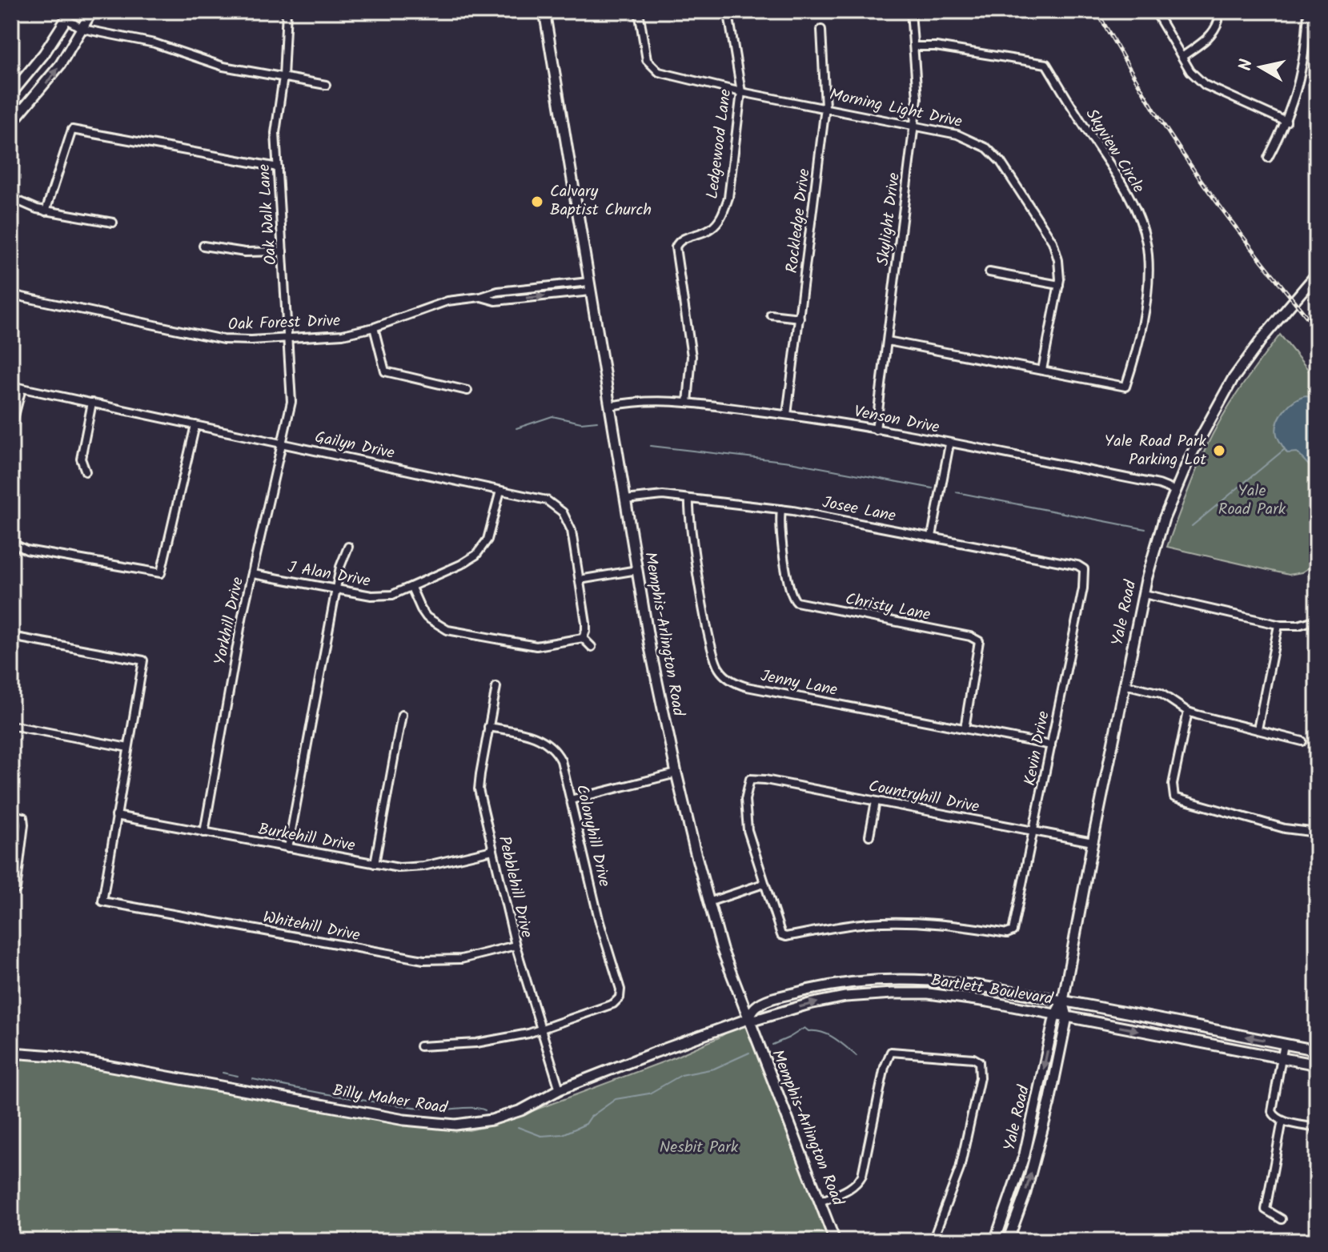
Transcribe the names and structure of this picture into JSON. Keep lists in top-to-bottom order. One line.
{"streets":{"main road":["Yale Road","Memphis-Arlington Road","Bartlett Boulevard","Billy Maher Road"],"street":["Morning Light Drive","Ledgewood Lane","Skyview Circle","Oak Walk Lane","Skylight Drive","Rockledge Drive","Oak Forest Drive","Venson Drive","Gailyn Drive","Josee Lane","J Alan Drive","Christy Lane","Yorkhill Drive","Jenny Lane","Kevin Drive","Countryhill Drive","Colonyhill Drive","Burkehill Drive","Pebblehill Drive","Whitehill Drive"]},"crossings":[["Morning Light Drive","Ledgewood Lane"],["Morning Light Drive","Skyview Circle"],["Morning Light Drive","Skylight Drive"],["Morning Light Drive","Rockledge Drive"],["Skyview Circle","Skylight Drive"],["Oak Walk Lane","Oak Forest Drive"],["Oak Walk Lane","Yorkhill Drive"],["Skylight Drive","Venson Drive"],["Rockledge Drive","Venson Drive"],["Oak Forest Drive","Memphis-Arlington Road"],["Venson Drive","Yale Road"],["Venson Drive","Memphis-Arlington Road"],["Gailyn Drive","J Alan Drive"],["Gailyn Drive","Yorkhill Drive"],["Josee Lane","Christy Lane"],["Josee Lane","Memphis-Arlington Road"],["Josee Lane","Jenny Lane"],["Josee Lane","Kevin Drive"],["J Alan Drive","Yorkhill Drive"],["Christy Lane","Jenny Lane"],["Yale Road","Countryhill Drive"],["Yale Road","Bartlett Boulevard"],["Yorkhill Drive","Burkehill Drive"],["Memphis-Arlington Road","Bartlett Boulevard"],["Memphis-Arlington Road","Billy Maher Road"],["Jenny Lane","Kevin Drive"],["Kevin Drive","Countryhill Drive"],["Colonyhill Drive","Pebblehill Drive"],["Burkehill Drive","Pebblehill Drive"],["Burkehill Drive","Whitehill Drive"],["Pebblehill Drive","Whitehill Drive"],["Pebblehill Drive","Billy Maher Road"],["Bartlett Boulevard","Billy Maher Road"]],"parks":["Yale Road Park","Nesbit Park"],"places":["Calvary Baptist Church","Yale Road Park Parking Lot"],"north":"left"}
